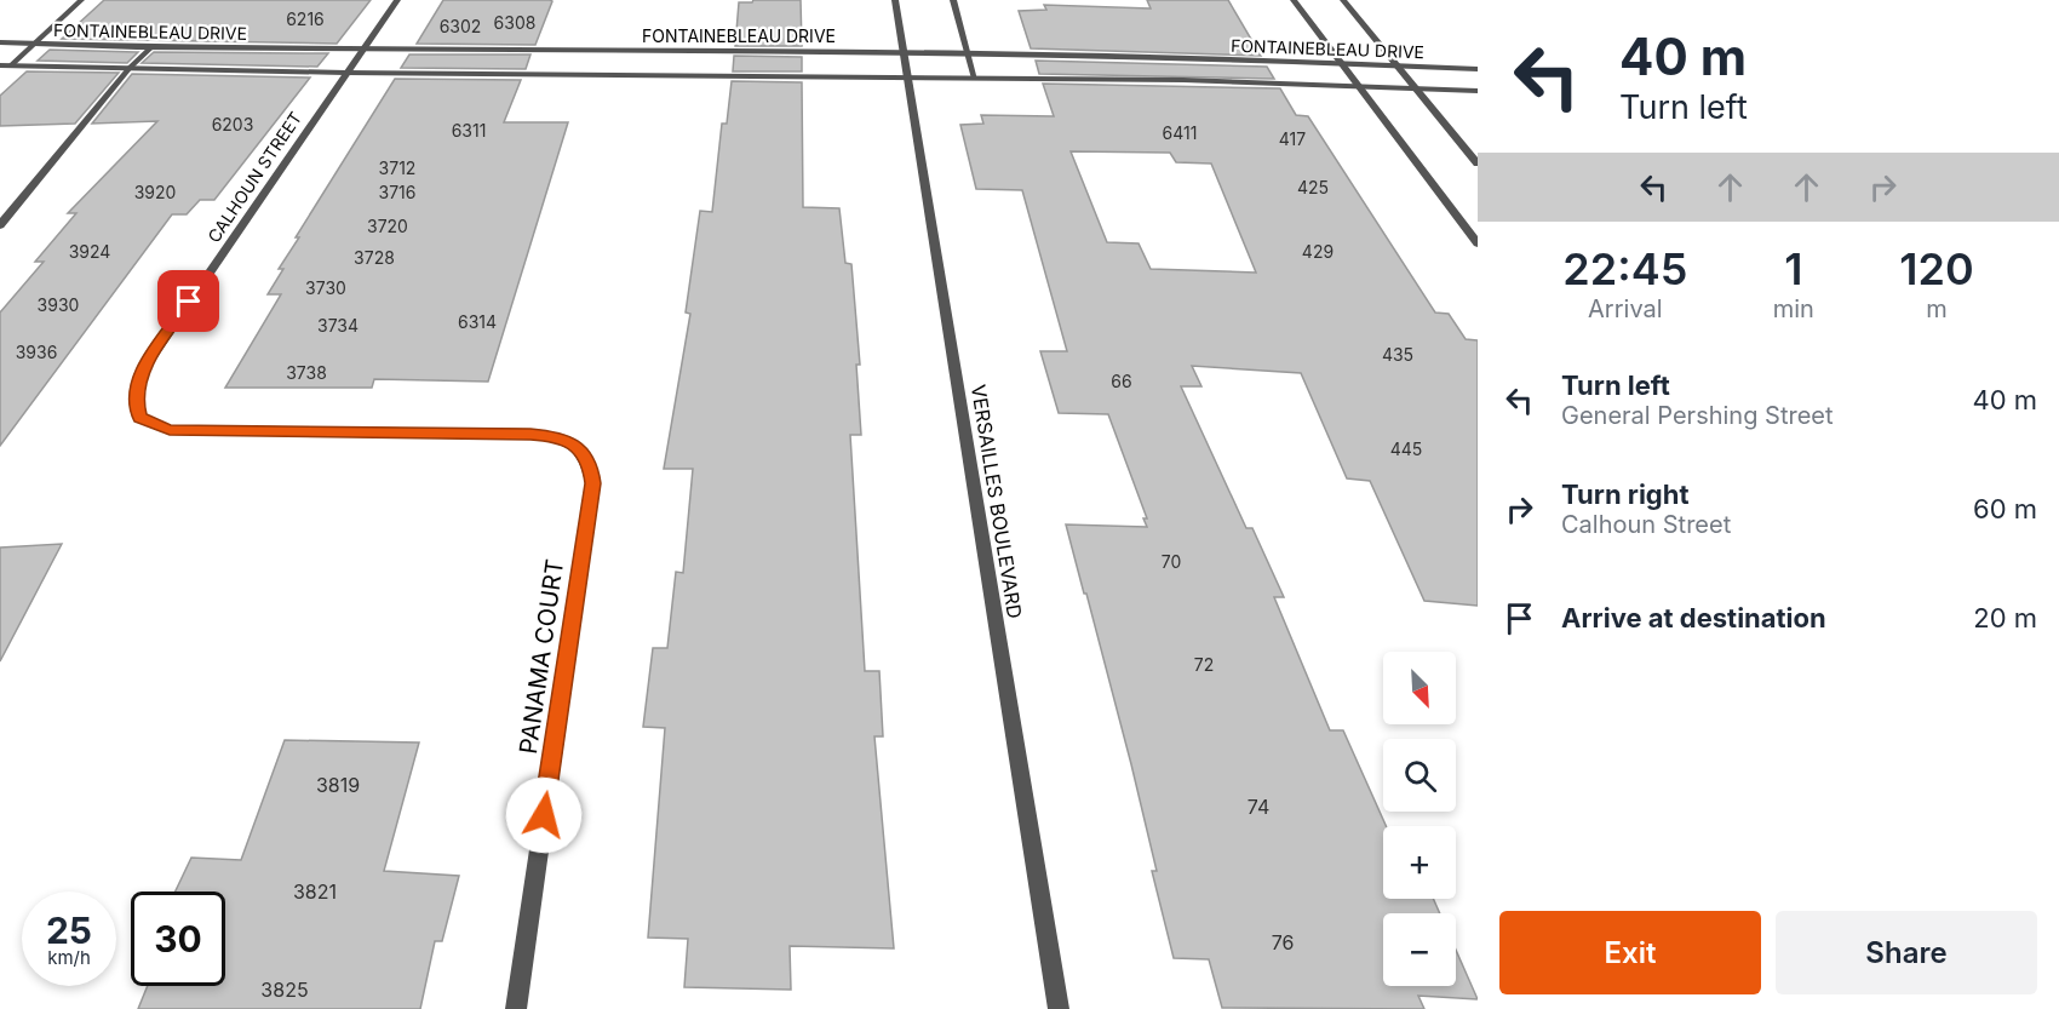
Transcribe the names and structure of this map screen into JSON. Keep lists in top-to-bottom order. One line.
{"streets":{"street":["FONTAINEBLEAU DRIVE","CALHOUN STREET","VERSAILLES BOULEVARD","PANAMA COURT"]},"crossings":[["FONTAINEBLEAU DRIVE","CALHOUN STREET"],["FONTAINEBLEAU DRIVE","VERSAILLES BOULEVARD"],["CALHOUN STREET","PANAMA COURT"]],"house_numbers":["6216","6308","6302","6203","6311","6411","417","3712","425","3920","3716","3720","3924","429","3728","3730","3930","6314","3734","3936","435","3738","66","445","70","72","3819","74","3821","76","3825"],"north":"bottom right","page":{"turn":["40 m","Turn left"],"eta":["22:45","Arrival","1","min","120","m"],"list":[{"name":"Turn left","note":"General Pershing Street","value":"40 m"},{"name":"Turn right","note":"Calhoun Street","value":"60 m"},{"name":"Arrive at destination","value":"20 m"}],"map_buttons":["+","−"],"speed":"25 km/h","limit":"30","buttons":["Exit","Share"]}}
